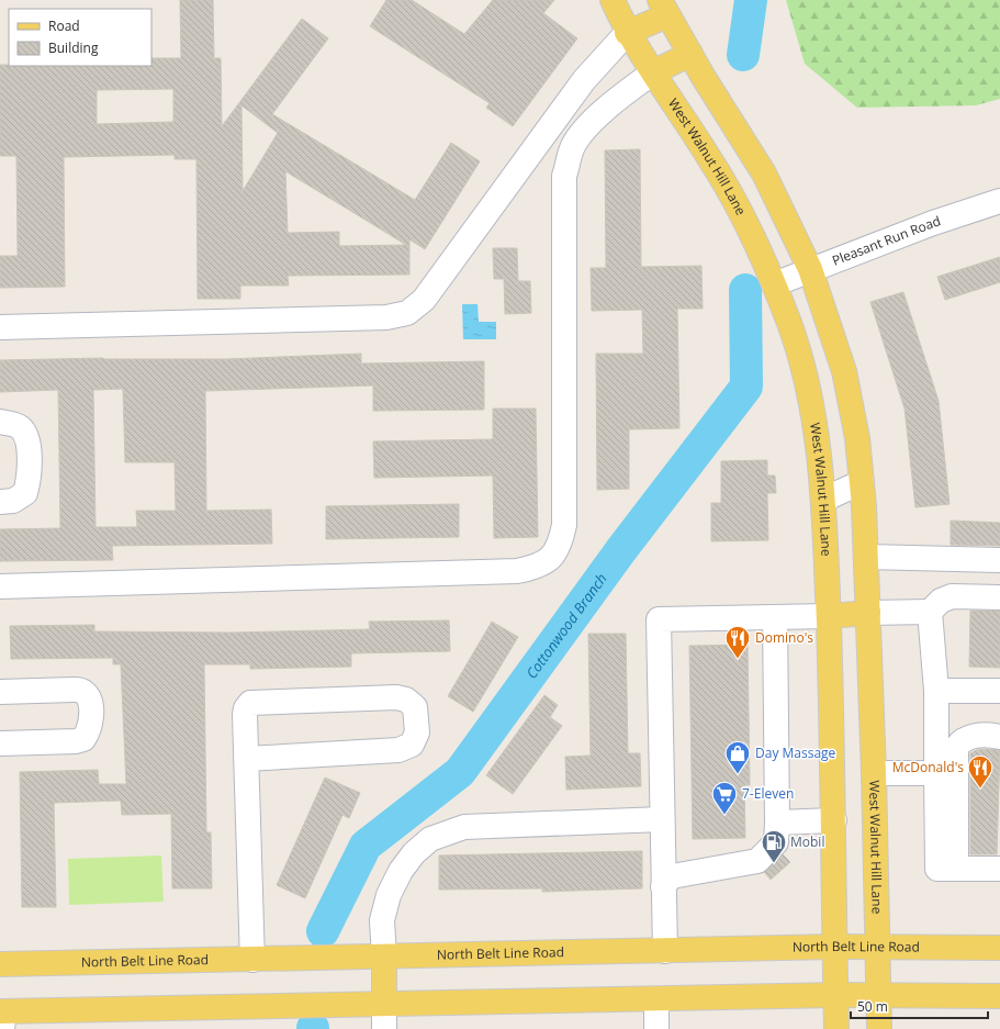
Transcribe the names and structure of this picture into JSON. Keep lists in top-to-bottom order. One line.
{"streets":{"main road":["West Walnut Hill Lane","North Belt Line Road"],"street":["Pleasant Run Road"]},"crossings":[["West Walnut Hill Lane","Pleasant Run Road"],["West Walnut Hill Lane","North Belt Line Road"]],"water":["Cottonwood Branch"],"places":{"restaurant":["Domino's","McDonald's"],"shop":["Day Massage"],"supermarket":["7-Eleven"],"fuel station":["Mobil"]},"legend":["Road","Building"],"scale_bar":"50 m"}
